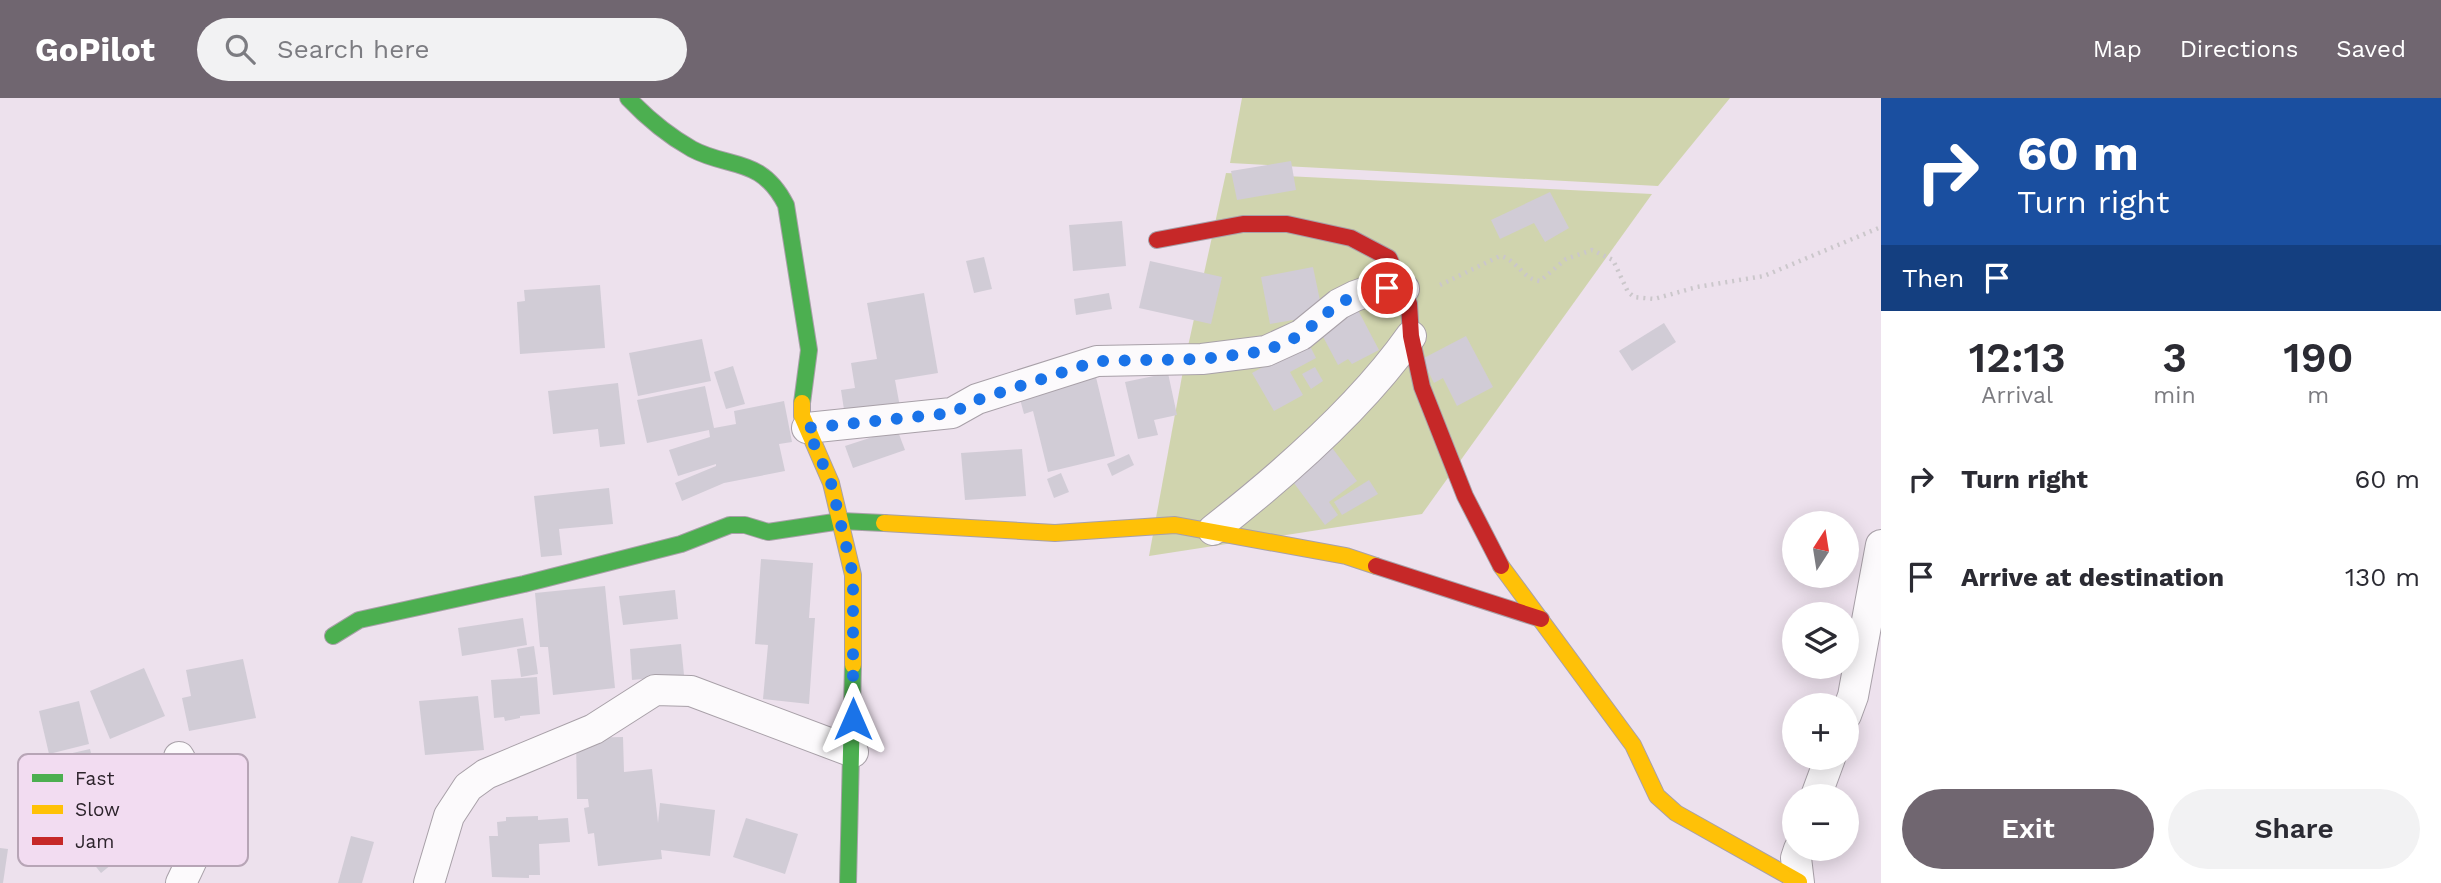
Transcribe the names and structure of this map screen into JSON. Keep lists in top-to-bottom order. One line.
{"legend":["Fast","Slow","Jam"],"north":"top","page":{"header":"GoPilot","search":"Search here","nav":["Map","Directions","Saved"],"turn":["60 m","Turn right"],"then":"Then","eta":["12:13","Arrival","3","min","190","m"],"list":[{"name":"Turn right","value":"60 m"},{"name":"Arrive at destination","value":"130 m"}],"map_buttons":["+","−"],"buttons":["Exit","Share"]}}
